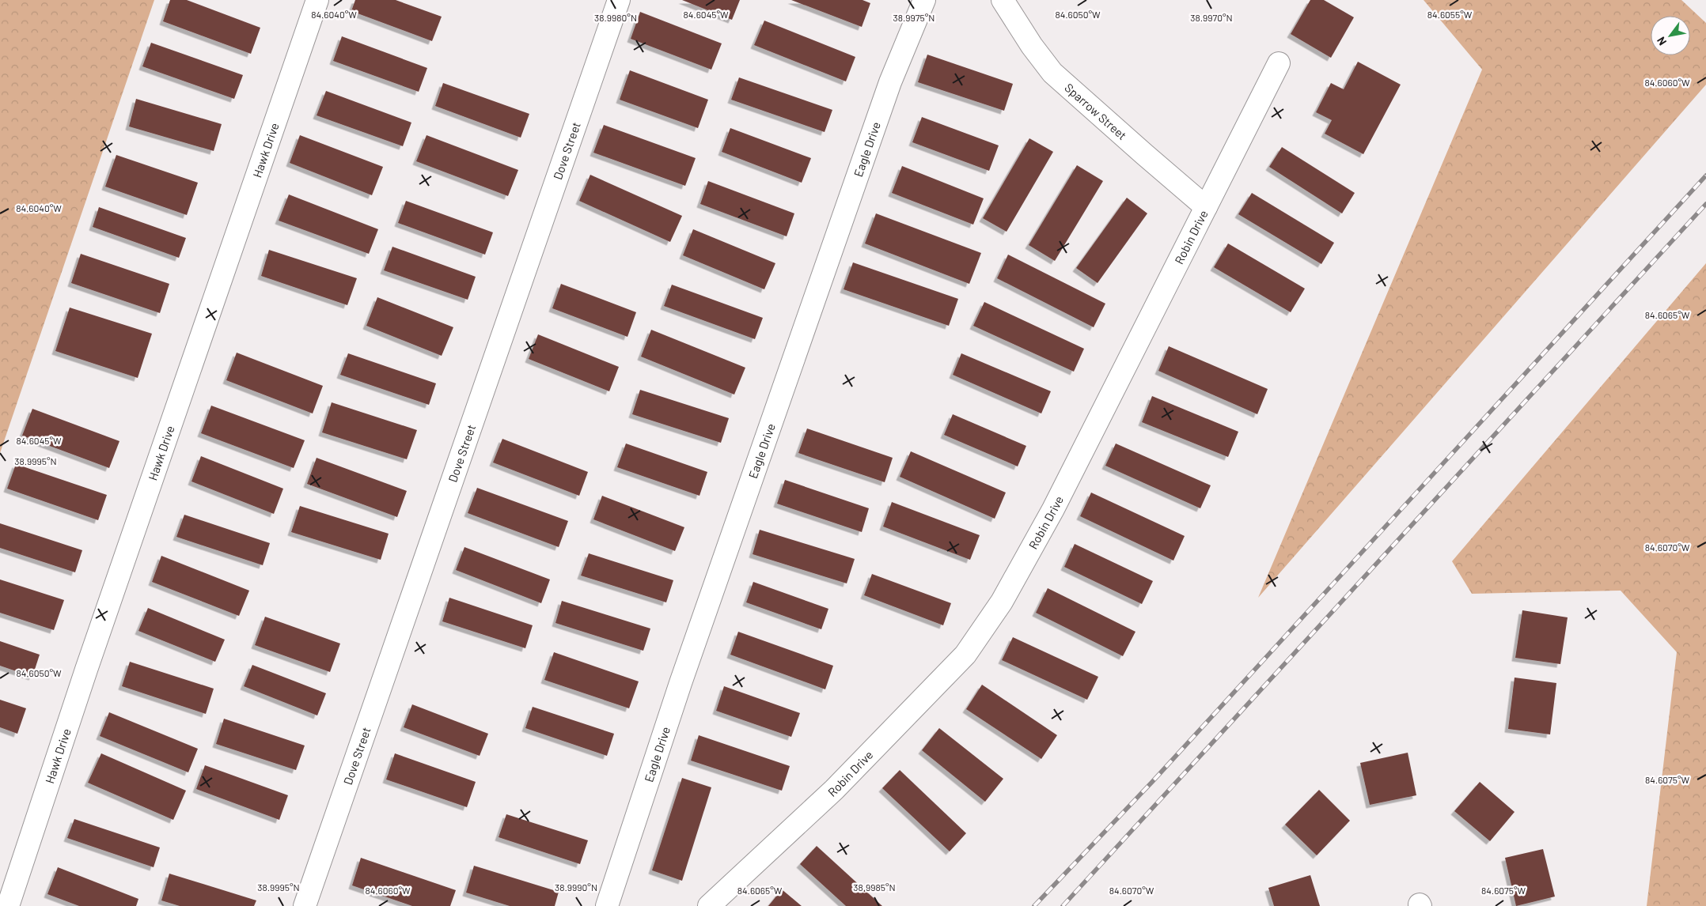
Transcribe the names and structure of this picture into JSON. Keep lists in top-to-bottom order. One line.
{"streets":{"street":["Sparrow Street","Hawk Drive","Eagle Drive","Dove Street","Robin Drive"]},"crossings":[["Sparrow Street","Robin Drive"]],"north":"bottom left","coordinates":["84.6040°W","84.6045°W","84.6050°W","84.6055°W","38.9980°N","38.9975°N","38.9970°N","84.6060°W","84.6065°W","38.9995°N","84.6070°W","84.6075°W","38.9990°N","38.9985°N"]}
